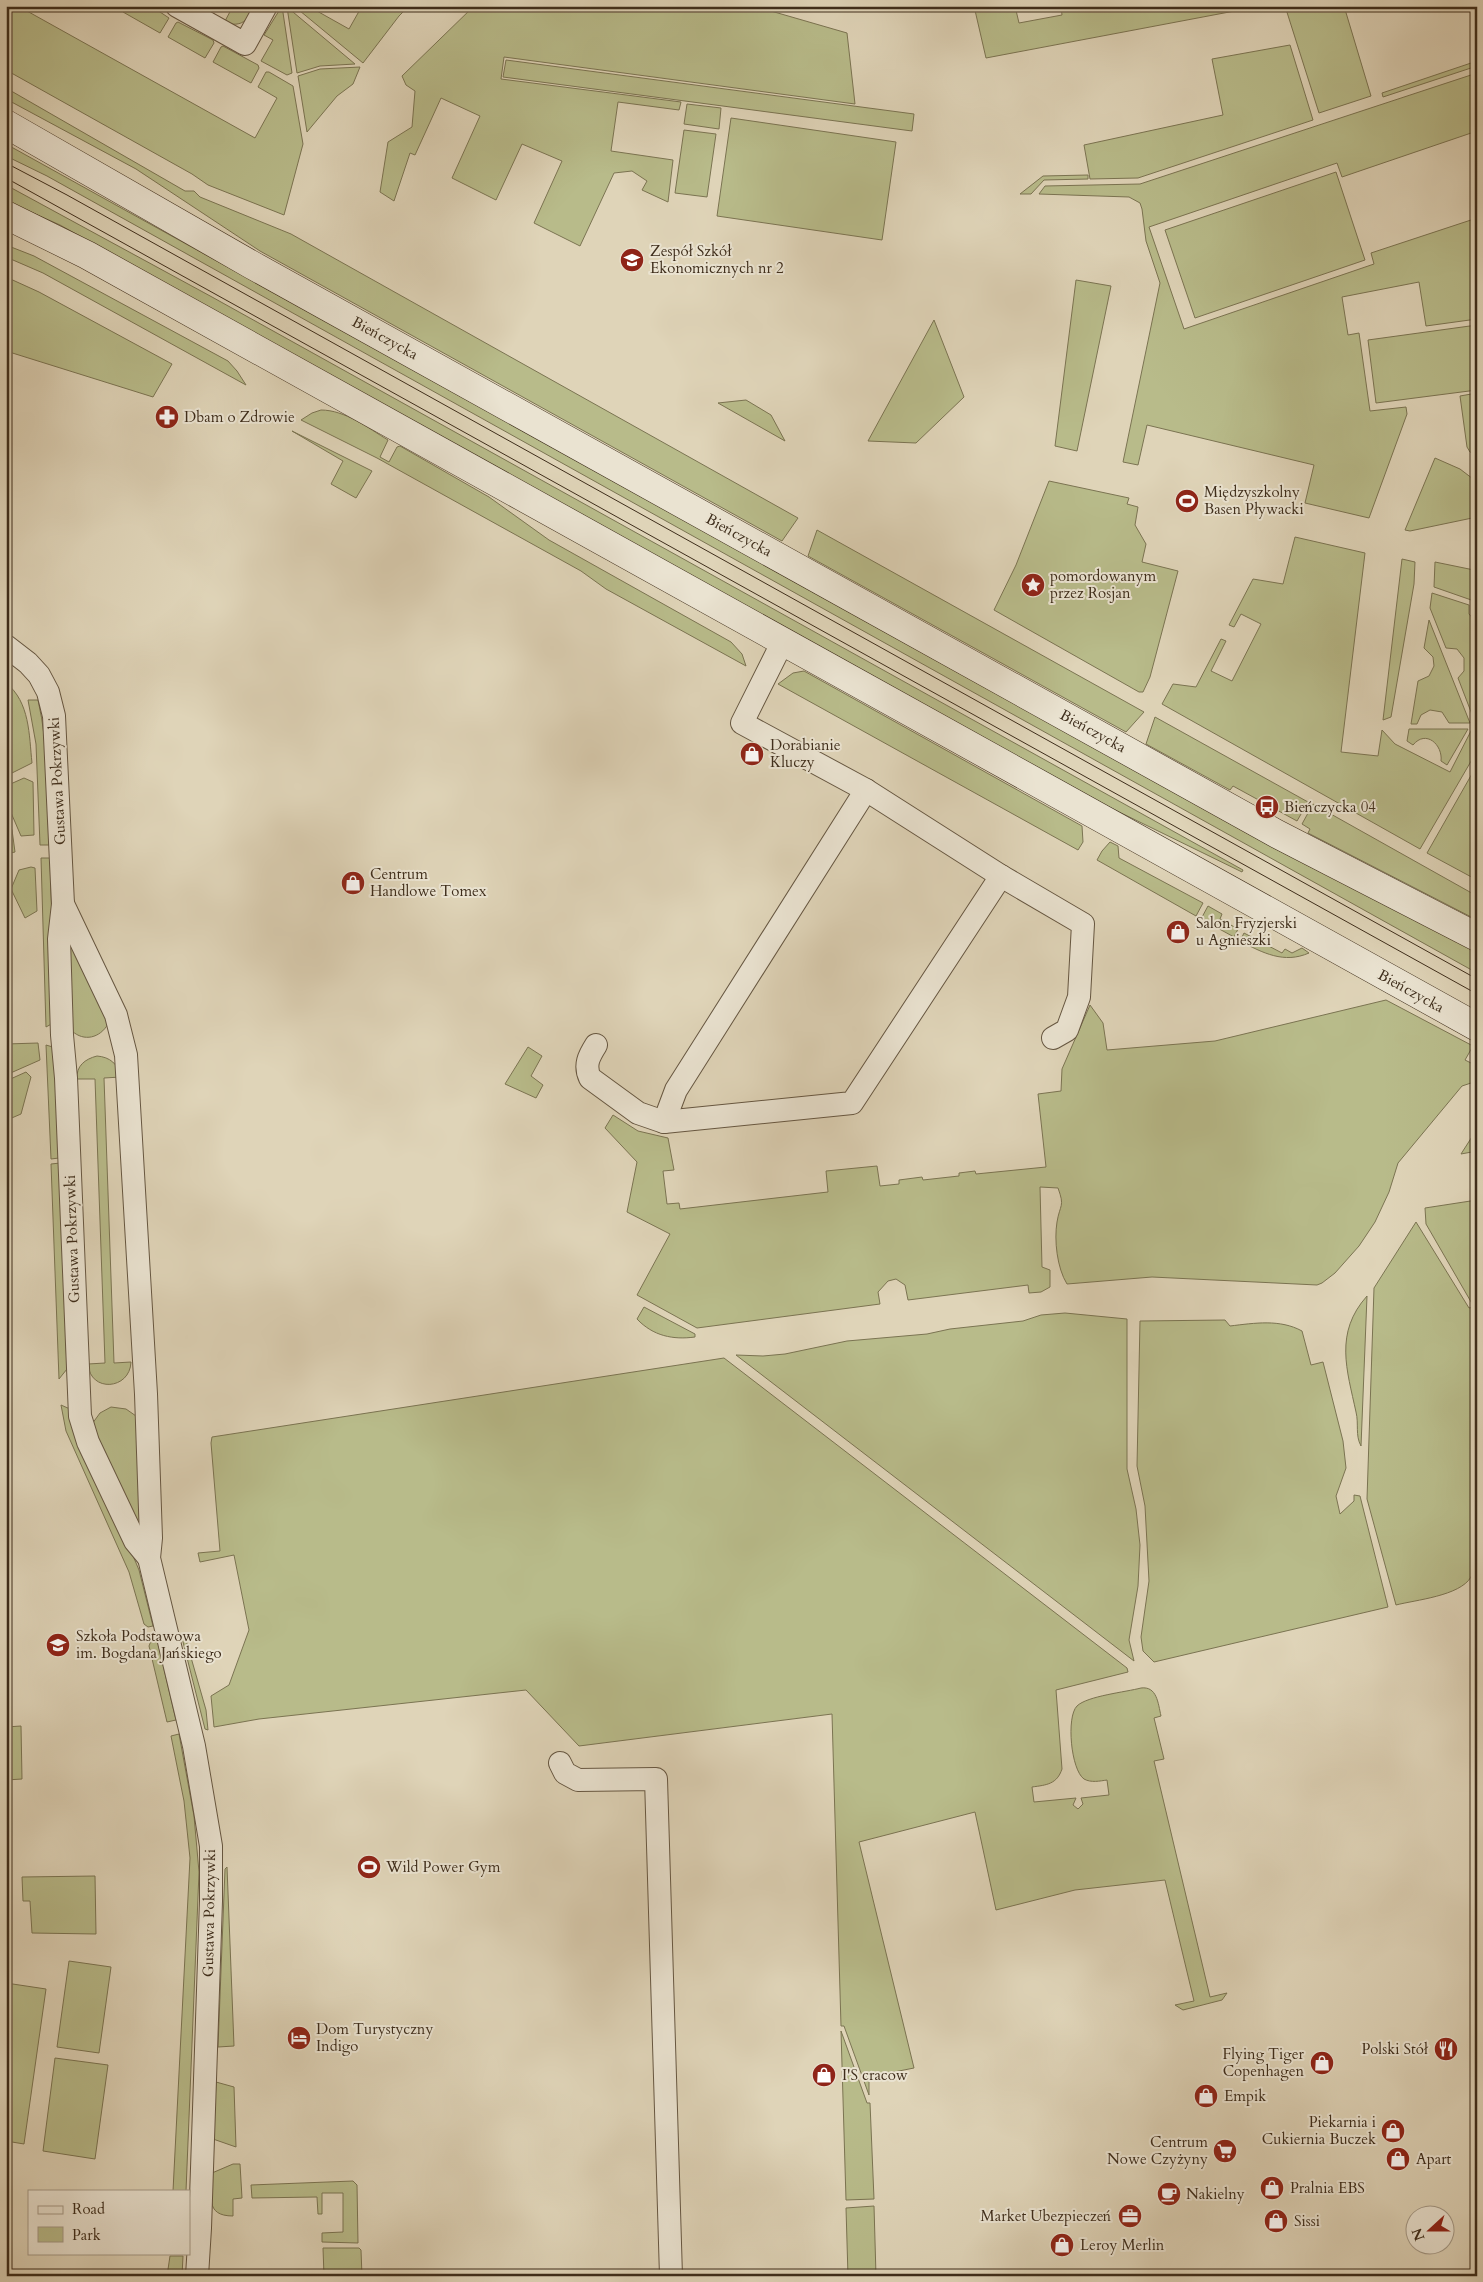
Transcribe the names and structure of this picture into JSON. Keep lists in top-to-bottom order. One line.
{"streets":{"main road":["Bieńczycka"],"street":["Gustawa Pokrzywki"]},"places":{"school or university":["Zespół Szkół Ekonomicznych nr 2","Szkoła Podstawowa im. Bogdana Jańskiego"],"pharmacy":["Dbam o Zdrowie"],"sports":["Międzyszkolny Basen Pływacki","Wild Power Gym"],"place":["pomordowanym przez Rosjan"],"shop":["Dorabianie Kluczy","Centrum Handlowe Tomex","Salon Fryzjerski u Agnieszki","Flying Tiger Copenhagen","I'S cracow","Empik","Piekarnia i Cukiernia Buczek","Apart","Pralnia EBS","Sissi","Leroy Merlin"],"bus stop":["Bieńczycka 04"],"hotel":["Dom Turystyczny Indigo"],"restaurant":["Polski Stół"],"supermarket":["Centrum Nowe Czyżyny"],"cafe":["Nakielny"],"office":["Market Ubezpieczeń"]},"legend":["Road","Park"],"north":"left"}
